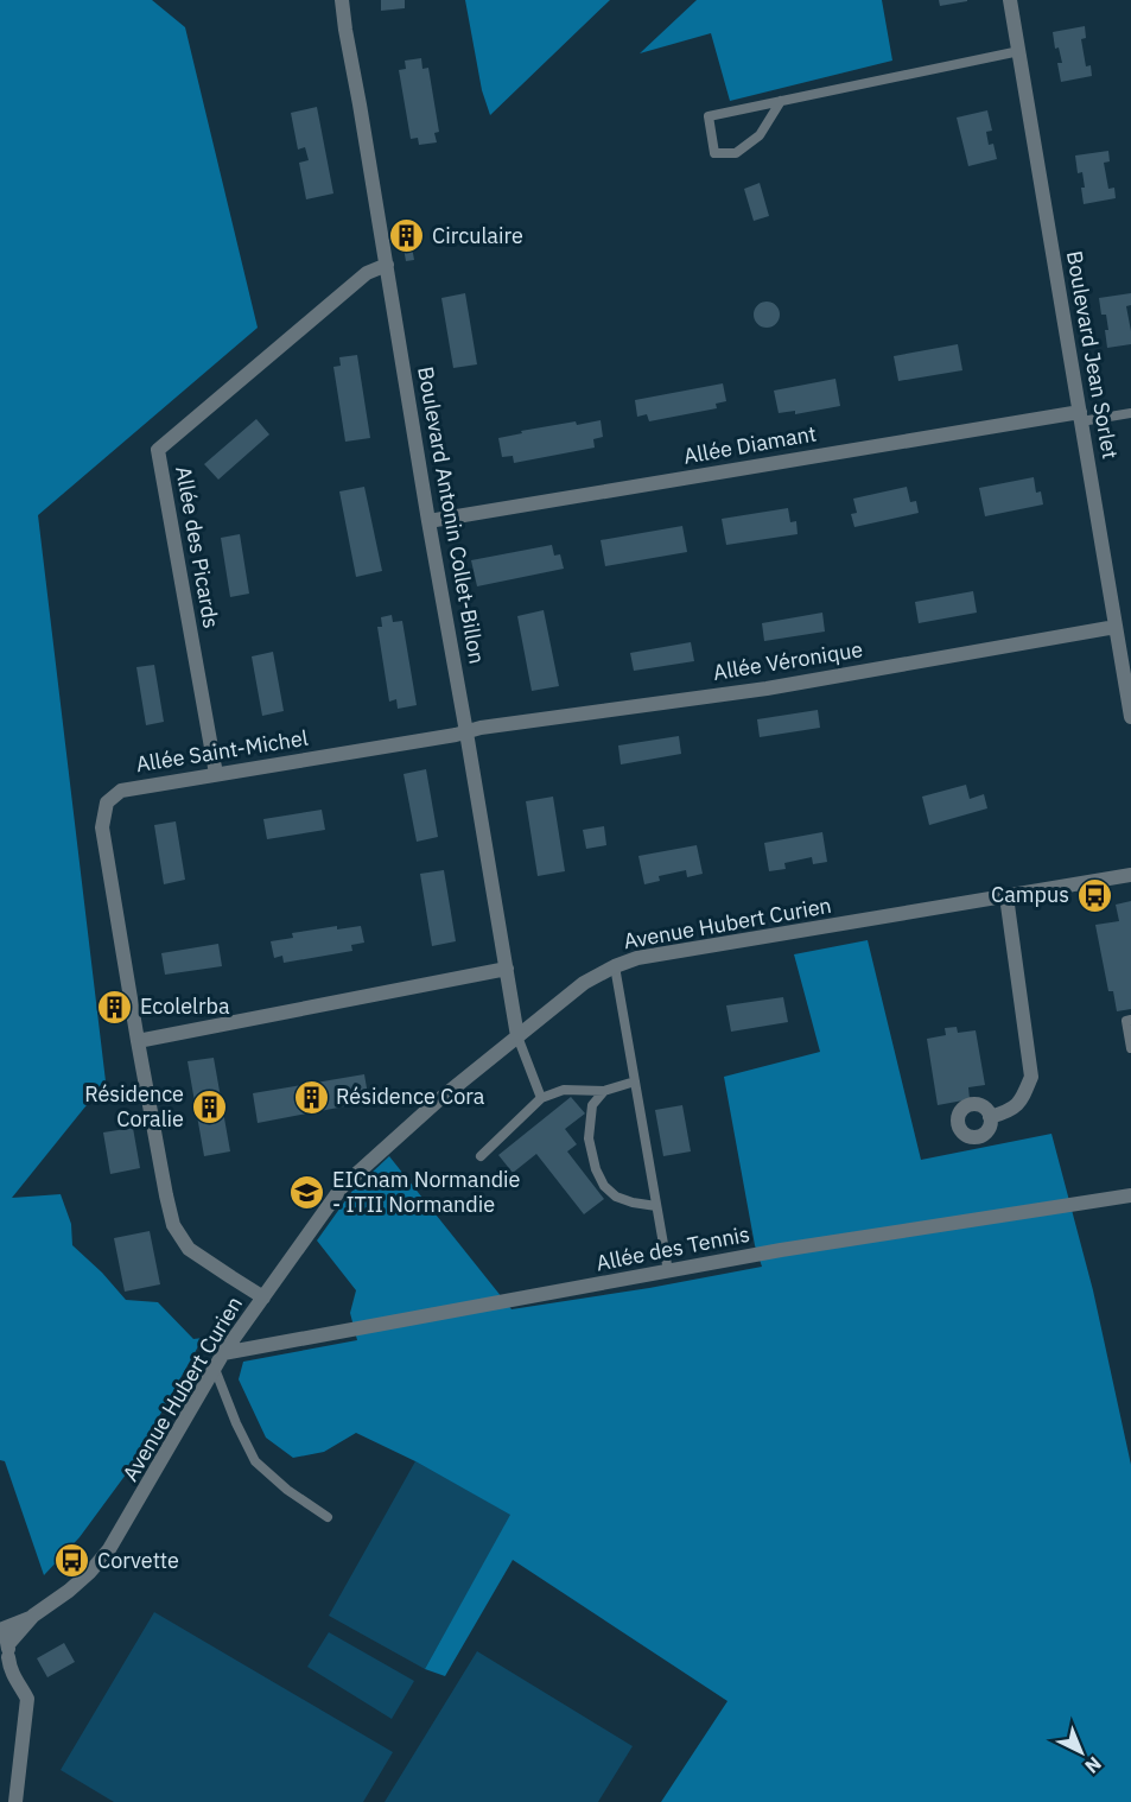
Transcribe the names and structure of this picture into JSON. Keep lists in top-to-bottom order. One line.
{"streets":{"street":["Boulevard Jean Sorlet","Allée Diamant","Boulevard Antonin Collet-Billon","Allée des Picards","Allée Véronique","Allée Saint-Michel","Avenue Hubert Curien","Allée des Tennis"]},"crossings":[["Boulevard Jean Sorlet","Allée Diamant"],["Boulevard Jean Sorlet","Allée Véronique"],["Allée Diamant","Boulevard Antonin Collet-Billon"],["Boulevard Antonin Collet-Billon","Allée des Picards"],["Boulevard Antonin Collet-Billon","Allée Véronique"],["Boulevard Antonin Collet-Billon","Allée Saint-Michel"],["Boulevard Antonin Collet-Billon","Avenue Hubert Curien"],["Allée des Picards","Allée Saint-Michel"],["Allée Véronique","Allée Saint-Michel"],["Allée Saint-Michel","Avenue Hubert Curien"],["Avenue Hubert Curien","Allée des Tennis"]],"places":{"building":["Circulaire","Ecolelrba","Résidence Cora","Résidence Coralie"],"bus stop":["Campus","Corvette"],"school or university":["EICnam Normandie - ITII Normandie"]},"north":"bottom right"}
